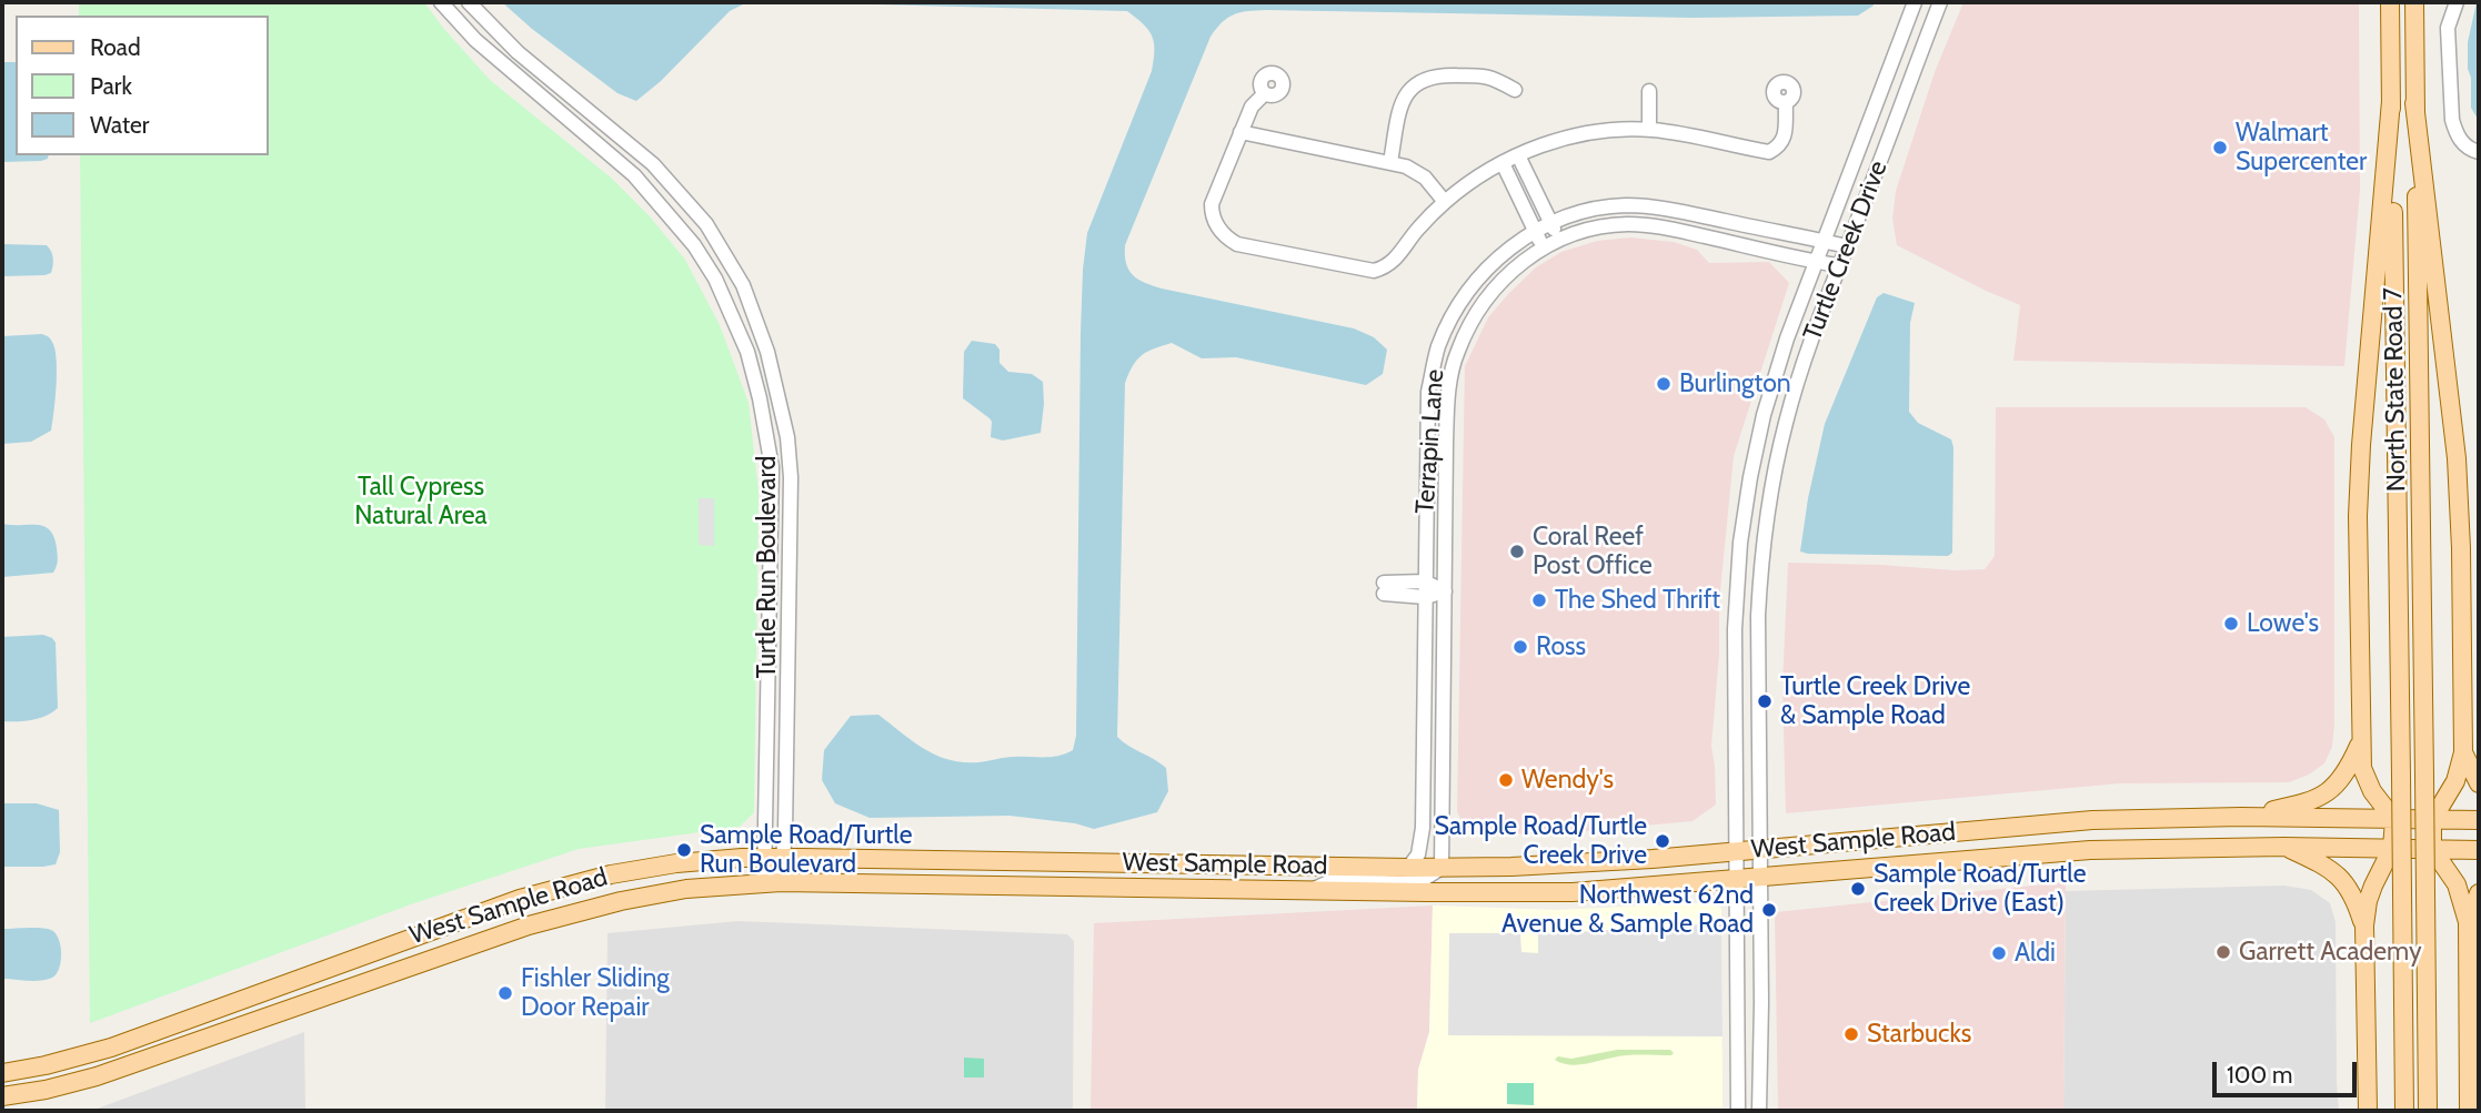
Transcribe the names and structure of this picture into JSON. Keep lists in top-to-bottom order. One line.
{"streets":{"main road":["North State Road 7","West Sample Road"],"street":["Turtle Creek Drive","Terrapin Lane","Turtle Run Boulevard"]},"crossings":[["Turtle Creek Drive","Terrapin Lane"],["Turtle Creek Drive","West Sample Road"],["Terrapin Lane","West Sample Road"],["Turtle Run Boulevard","West Sample Road"]],"parks":["Tall Cypress Natural Area"],"places":["Walmart Supercenter","Burlington","Coral Reef Post Office","The Shed Thrift","Lowe's","Ross","Turtle Creek Drive & Sample Road","Wendy's","Sample Road/Turtle Creek Drive","Sample Road/Turtle Run Boulevard","Sample Road/Turtle Creek Drive (East)","Northwest 62nd Avenue & Sample Road","Garrett Academy","Aldi","Fishler Sliding Door Repair","Starbucks"],"legend":["Road","Park","Water"],"scale_bar":"100 m"}
